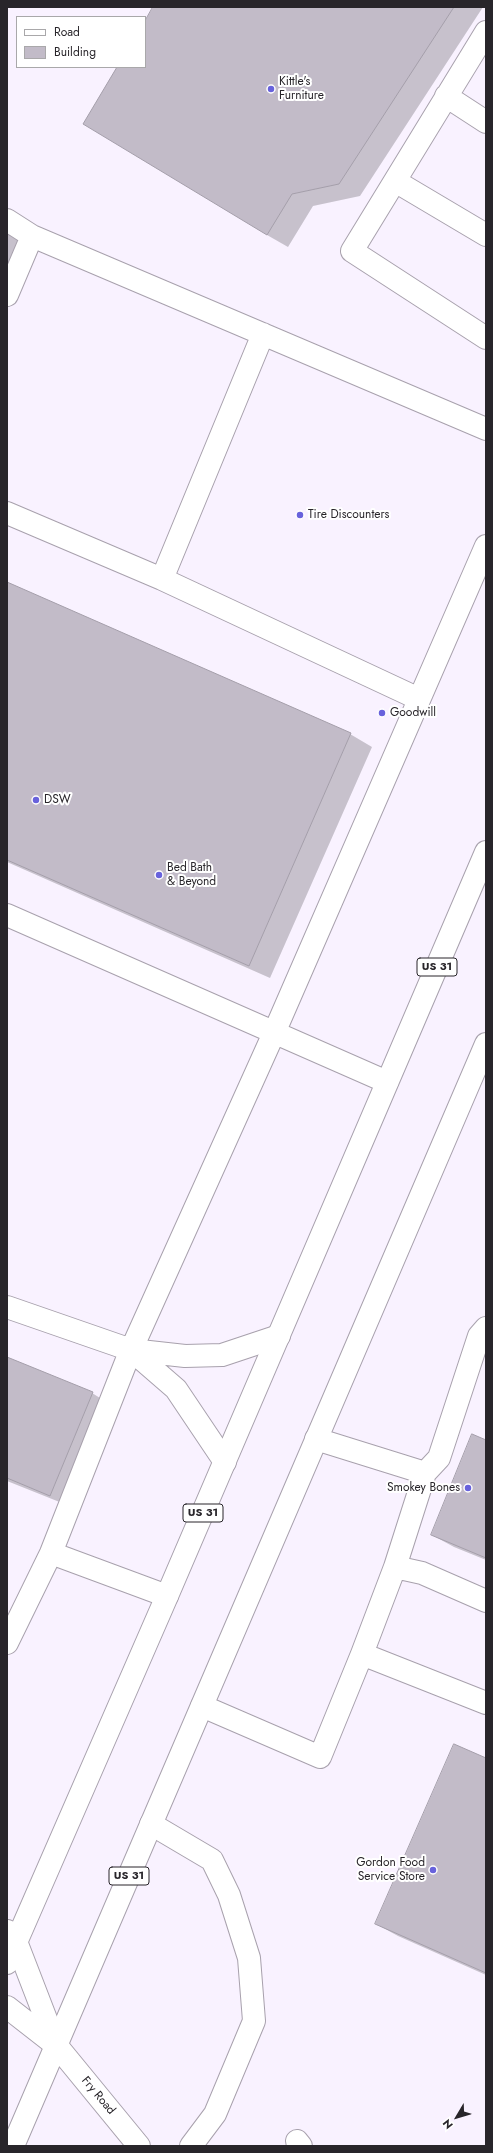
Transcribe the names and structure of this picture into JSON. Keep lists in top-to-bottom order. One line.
{"streets":{"main road":["US 31","Fry Road"]},"crossings":[["US 31","Fry Road"]],"places":["Kittle's Furniture","Tire Discounters","Goodwill","DSW","Bed Bath & Beyond","Smokey Bones","Gordon Food Service Store"],"legend":["Road","Building"],"north":"bottom left"}
